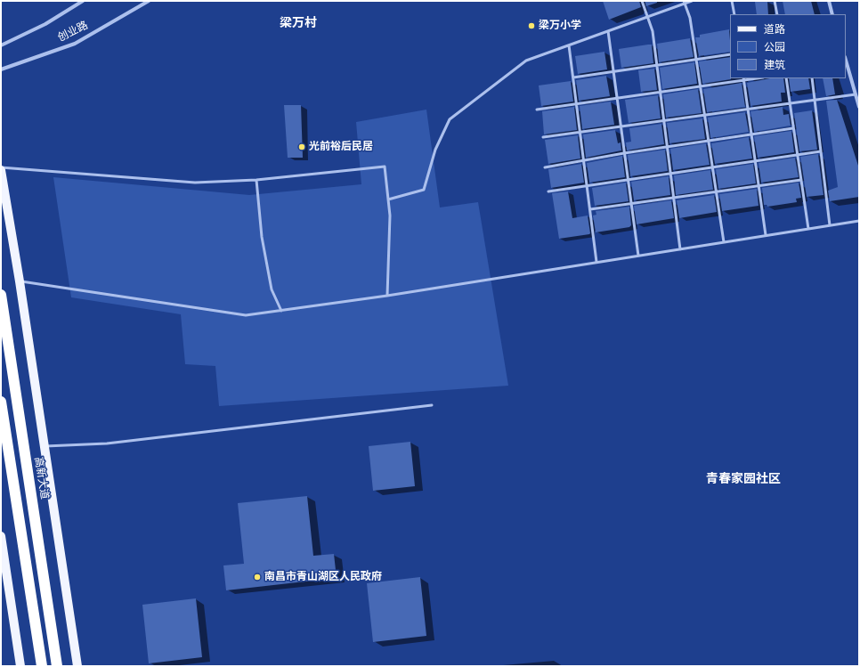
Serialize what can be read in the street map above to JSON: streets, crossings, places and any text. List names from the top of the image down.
{
  "streets": {
    "highway": ["高新大道"],
    "street": ["创业路"]
  },
  "districts": ["梁万村", "青春家园社区"],
  "places": ["梁万小学", "光前裕后民居", "南昌市青山湖区人民政府"],
  "legend": ["道路", "公园", "建筑"]
}
